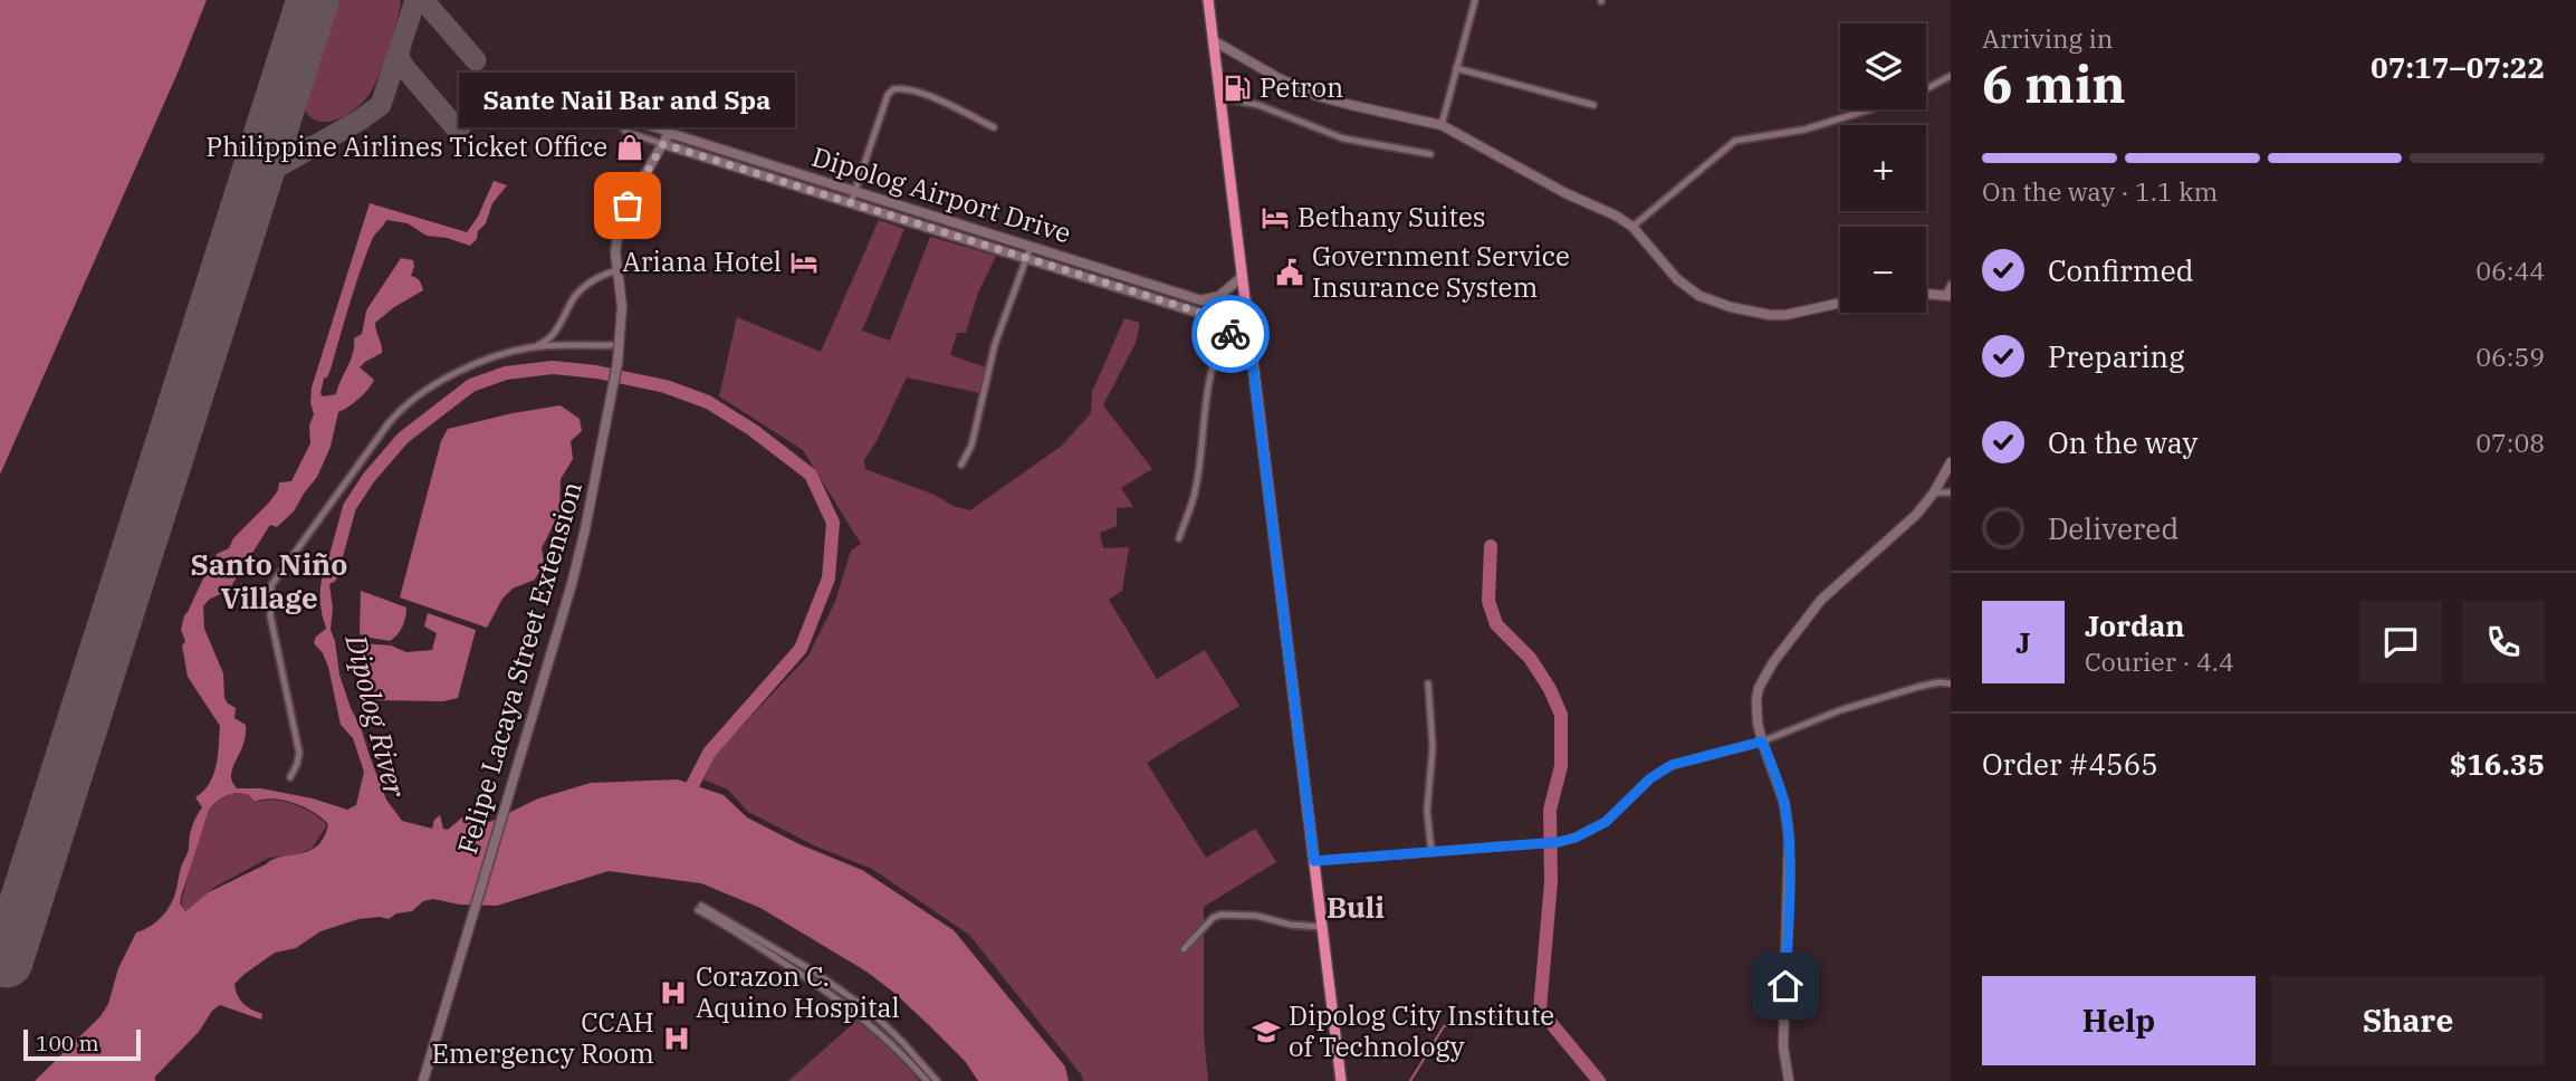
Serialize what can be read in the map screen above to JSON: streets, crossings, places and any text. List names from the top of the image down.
{
  "streets": {
    "main road": ["Dipolog Airport Drive", "Felipe Lacaya Street Extension"]
  },
  "crossings": [
    ["Dipolog Airport Drive", "Felipe Lacaya Street Extension"]
  ],
  "districts": ["Santo Niño Village", "Buli"],
  "water": ["Dipolog River"],
  "places": {
    "fuel station": ["Petron"],
    "shop": ["Philippine Airlines Ticket Office"],
    "other": ["Sante Nail Bar and Spa"],
    "hotel": ["Bethany Suites", "Ariana Hotel"],
    "public building": ["Government Service Insurance System"],
    "hospital": ["Corazon C. Aquino Hospital", "CCAH Emergency Room"],
    "school or university": ["Dipolog City Institute of Technology"]
  },
  "scale_bar": "100 m",
  "page": {
    "heading": ["6 min", "Arriving in", "07:17–07:22"],
    "panel": [
      "Jordan",
      "Courier · 4.4",
      "Order #4565",
      "$16.35"
    ],
    "map_buttons": ["+", "−"],
    "bubble": "Sante Nail Bar and Spa",
    "bar": "On the way · 1.1 km",
    "list": [
      ["Confirmed", "06:44"],
      ["Preparing", "06:59"],
      ["On the way", "07:08"],
      "Delivered"
    ],
    "round": "J",
    "buttons": ["Help", "Share"],
    "scale": "100 m"
  }
}
